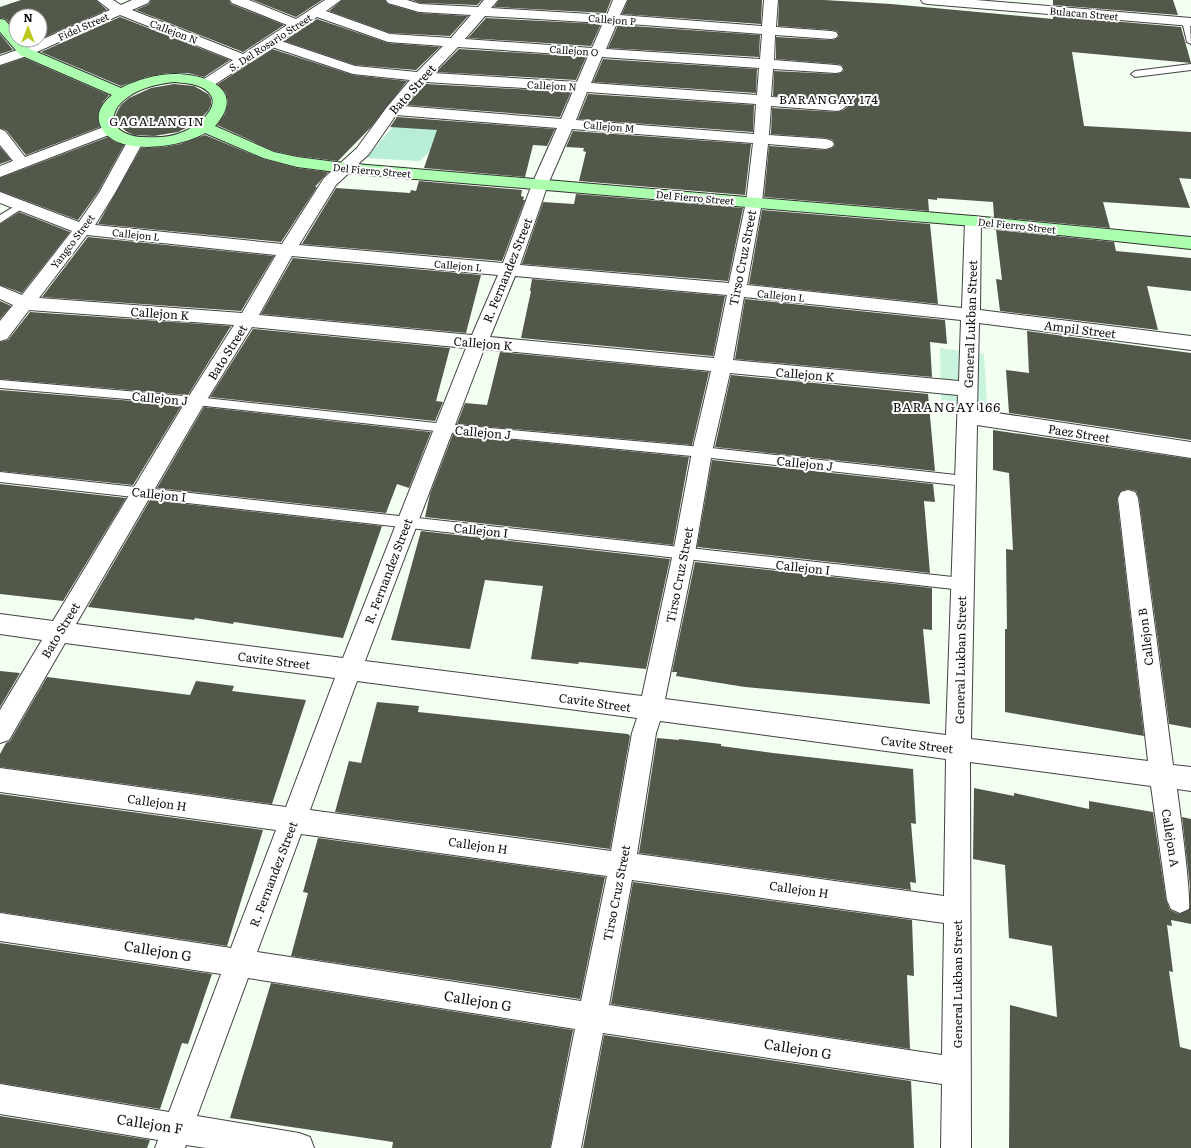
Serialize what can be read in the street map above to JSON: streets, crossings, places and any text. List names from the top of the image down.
{
  "streets": {
    "street": [
      "Bulacan Street",
      "Callejon P",
      "Fidel Street",
      "Callejon N",
      "S. Del Rosario Street",
      "Callejon O",
      "Bato Street",
      "Callejon M",
      "Del Fierro Street",
      "Callejon L",
      "Yangco Street",
      "Tirso Cruz Street",
      "R. Fernandez Street",
      "Callejon K",
      "General Lukban Street",
      "Ampil Street",
      "Paez Street",
      "Callejon B",
      "Cavite Street",
      "Callejon H",
      "Callejon A",
      "Callejon G",
      "Callejon F"
    ],
    "lane": ["Callejon J", "Callejon I"]
  },
  "crossings": [
    ["Callejon P", "Bato Street"],
    ["Callejon P", "Tirso Cruz Street"],
    ["Callejon P", "R. Fernandez Street"],
    ["Fidel Street", "Callejon N"],
    ["Callejon N", "S. Del Rosario Street"],
    ["Callejon N", "Bato Street"],
    ["Callejon N", "Tirso Cruz Street"],
    ["Callejon N", "R. Fernandez Street"],
    ["S. Del Rosario Street", "Callejon O"],
    ["Callejon O", "Bato Street"],
    ["Callejon O", "Tirso Cruz Street"],
    ["Callejon O", "R. Fernandez Street"],
    ["Bato Street", "Callejon M"],
    ["Bato Street", "Del Fierro Street"],
    ["Bato Street", "Callejon L"],
    ["Bato Street", "Callejon K"],
    ["Bato Street", "Callejon J"],
    ["Bato Street", "Callejon I"],
    ["Bato Street", "Cavite Street"],
    ["Callejon M", "Tirso Cruz Street"],
    ["Callejon M", "R. Fernandez Street"],
    ["Del Fierro Street", "Tirso Cruz Street"],
    ["Del Fierro Street", "R. Fernandez Street"],
    ["Del Fierro Street", "General Lukban Street"],
    ["Callejon L", "Yangco Street"],
    ["Callejon L", "Tirso Cruz Street"],
    ["Callejon L", "R. Fernandez Street"],
    ["Callejon L", "General Lukban Street"],
    ["Callejon L", "Ampil Street"],
    ["Yangco Street", "Callejon K"],
    ["Tirso Cruz Street", "Callejon K"],
    ["Tirso Cruz Street", "Callejon J"],
    ["Tirso Cruz Street", "Callejon I"],
    ["Tirso Cruz Street", "Cavite Street"],
    ["Tirso Cruz Street", "Callejon H"],
    ["Tirso Cruz Street", "Callejon G"],
    ["R. Fernandez Street", "Callejon K"],
    ["R. Fernandez Street", "Callejon J"],
    ["R. Fernandez Street", "Callejon I"],
    ["R. Fernandez Street", "Cavite Street"],
    ["R. Fernandez Street", "Callejon H"],
    ["R. Fernandez Street", "Callejon G"],
    ["R. Fernandez Street", "Callejon F"],
    ["Callejon K", "General Lukban Street"],
    ["General Lukban Street", "Ampil Street"],
    ["General Lukban Street", "Callejon J"],
    ["General Lukban Street", "Paez Street"],
    ["General Lukban Street", "Callejon I"],
    ["General Lukban Street", "Cavite Street"],
    ["General Lukban Street", "Callejon H"],
    ["General Lukban Street", "Callejon G"],
    ["Callejon B", "Cavite Street"],
    ["Callejon B", "Callejon A"],
    ["Cavite Street", "Callejon A"]
  ],
  "districts": ["BARANGAY 174", "GAGALANGIN", "BARANGAY 166"],
  "north": "top"
}
